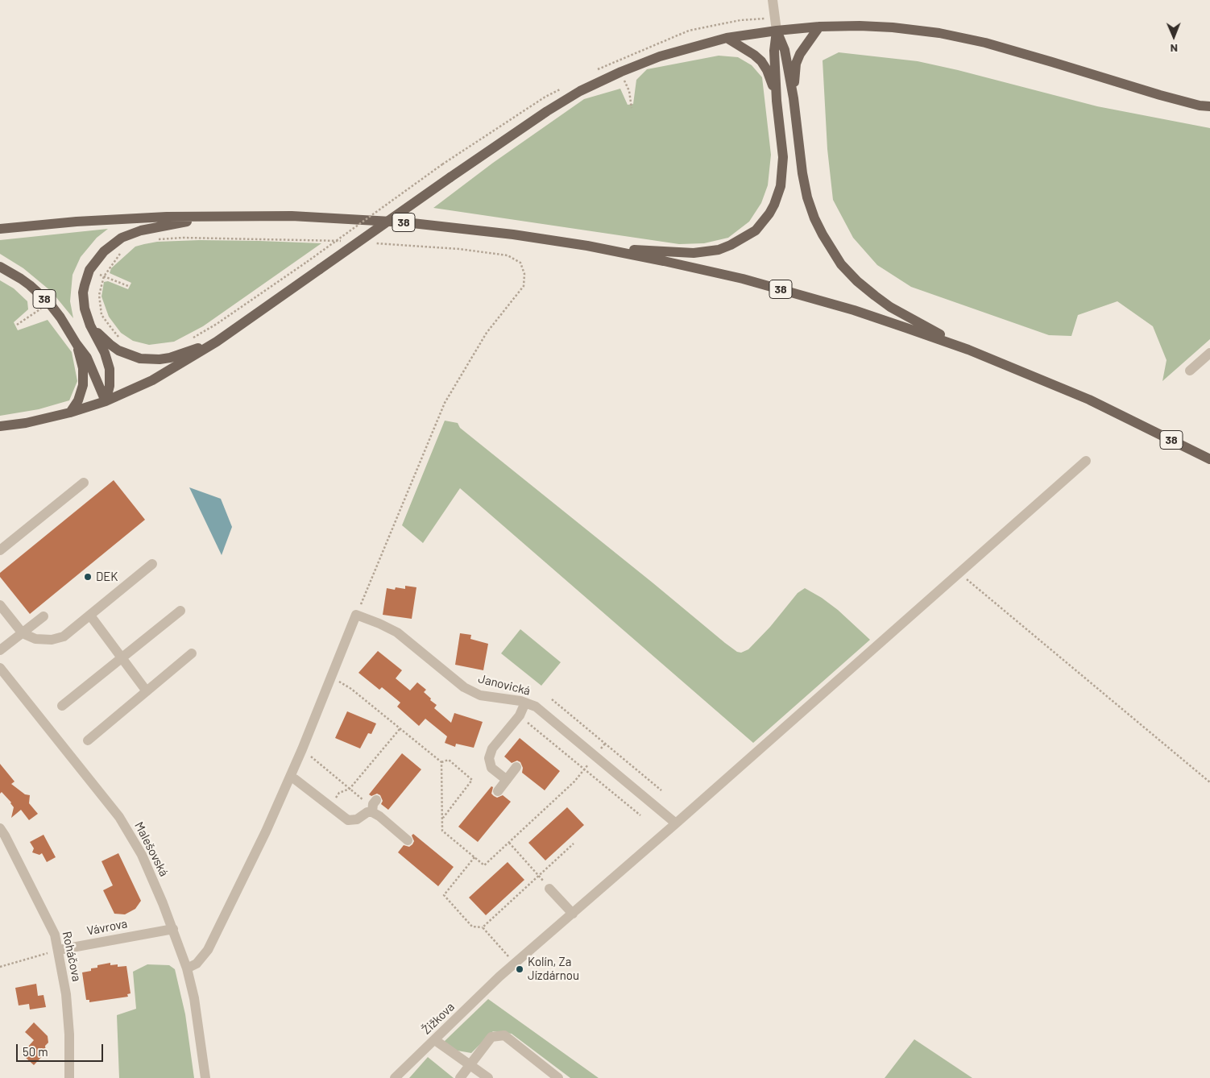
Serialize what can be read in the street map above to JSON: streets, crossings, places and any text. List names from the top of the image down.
{
  "streets": {
    "main road": ["38"],
    "street": [
      "Janovická",
      "Malešovská",
      "Vávrova",
      "Roháčova",
      "Žižkova"
    ]
  },
  "crossings": [
    ["Janovická", "Žižkova"],
    ["Malešovská", "Vávrova"],
    ["Vávrova", "Roháčova"]
  ],
  "places": ["DEK", "Kolín, Za Jízdárnou"],
  "scale_bar": "50 m",
  "north": "bottom"
}
